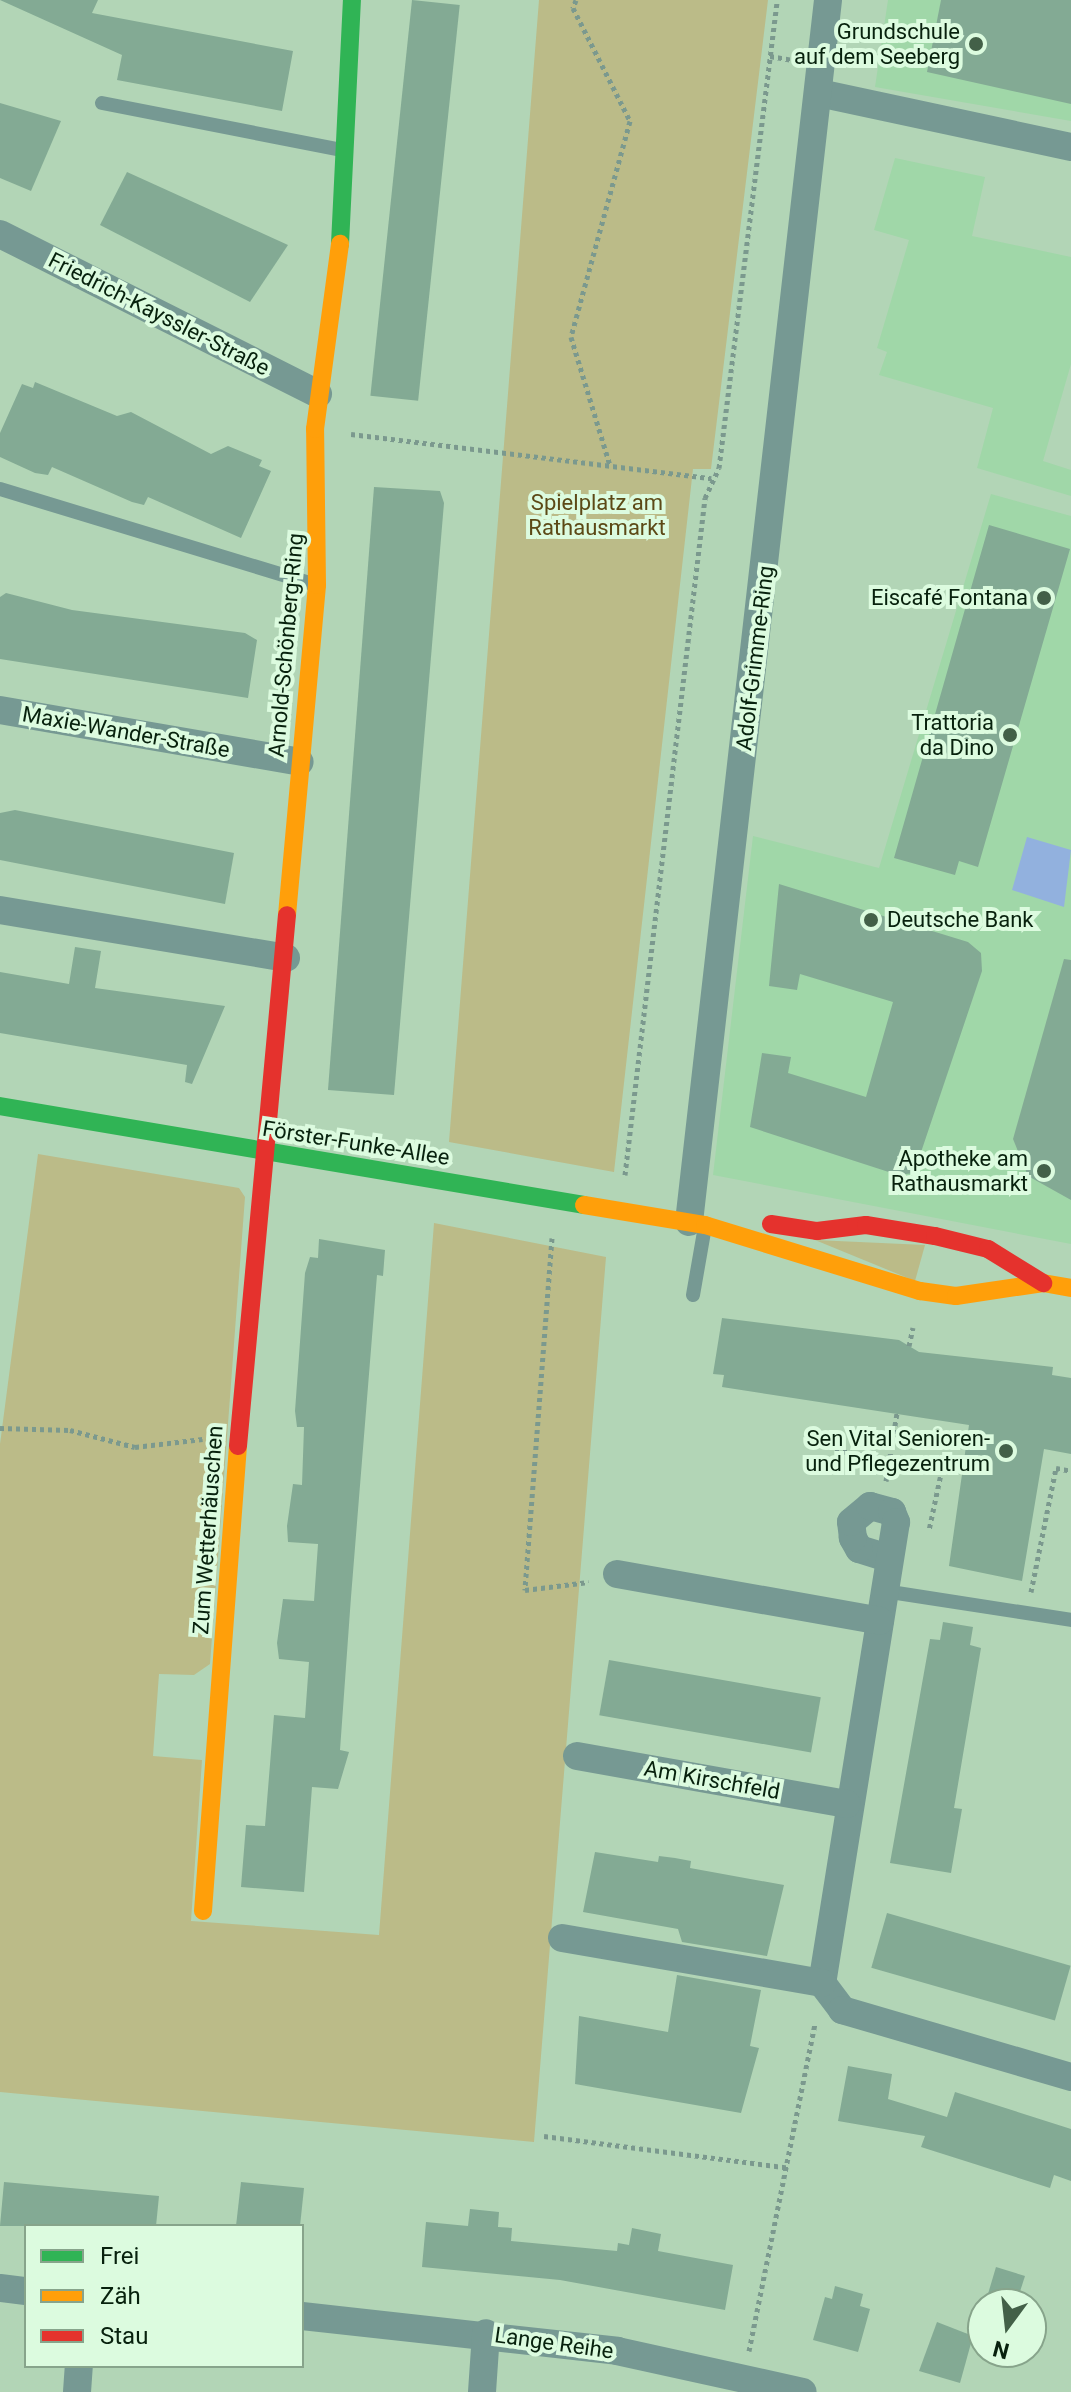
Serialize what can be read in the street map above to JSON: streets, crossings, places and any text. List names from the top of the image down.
{
  "streets": {
    "street": [
      "Friedrich-Kayssler-Straße",
      "Arnold-Schönberg-Ring",
      "Adolf-Grimme-Ring",
      "Maxie-Wander-Straße",
      "Förster-Funke-Allee",
      "Zum Wetterhäuschen",
      "Am Kirschfeld",
      "Lange Reihe"
    ]
  },
  "crossings": [
    ["Friedrich-Kayssler-Straße", "Arnold-Schönberg-Ring"],
    ["Arnold-Schönberg-Ring", "Maxie-Wander-Straße"],
    ["Arnold-Schönberg-Ring", "Förster-Funke-Allee"],
    ["Arnold-Schönberg-Ring", "Zum Wetterhäuschen"],
    ["Adolf-Grimme-Ring", "Förster-Funke-Allee"],
    ["Förster-Funke-Allee", "Zum Wetterhäuschen"]
  ],
  "parks": ["Spielplatz am Rathausmarkt"],
  "places": [
    "Grundschule auf dem Seeberg",
    "Eiscafé Fontana",
    "Trattoria da Dino",
    "Deutsche Bank",
    "Apotheke am Rathausmarkt",
    "Sen Vital Senioren- und Pflegezentrum"
  ],
  "legend": ["Frei", "Zäh", "Stau"],
  "north": "bottom"
}
